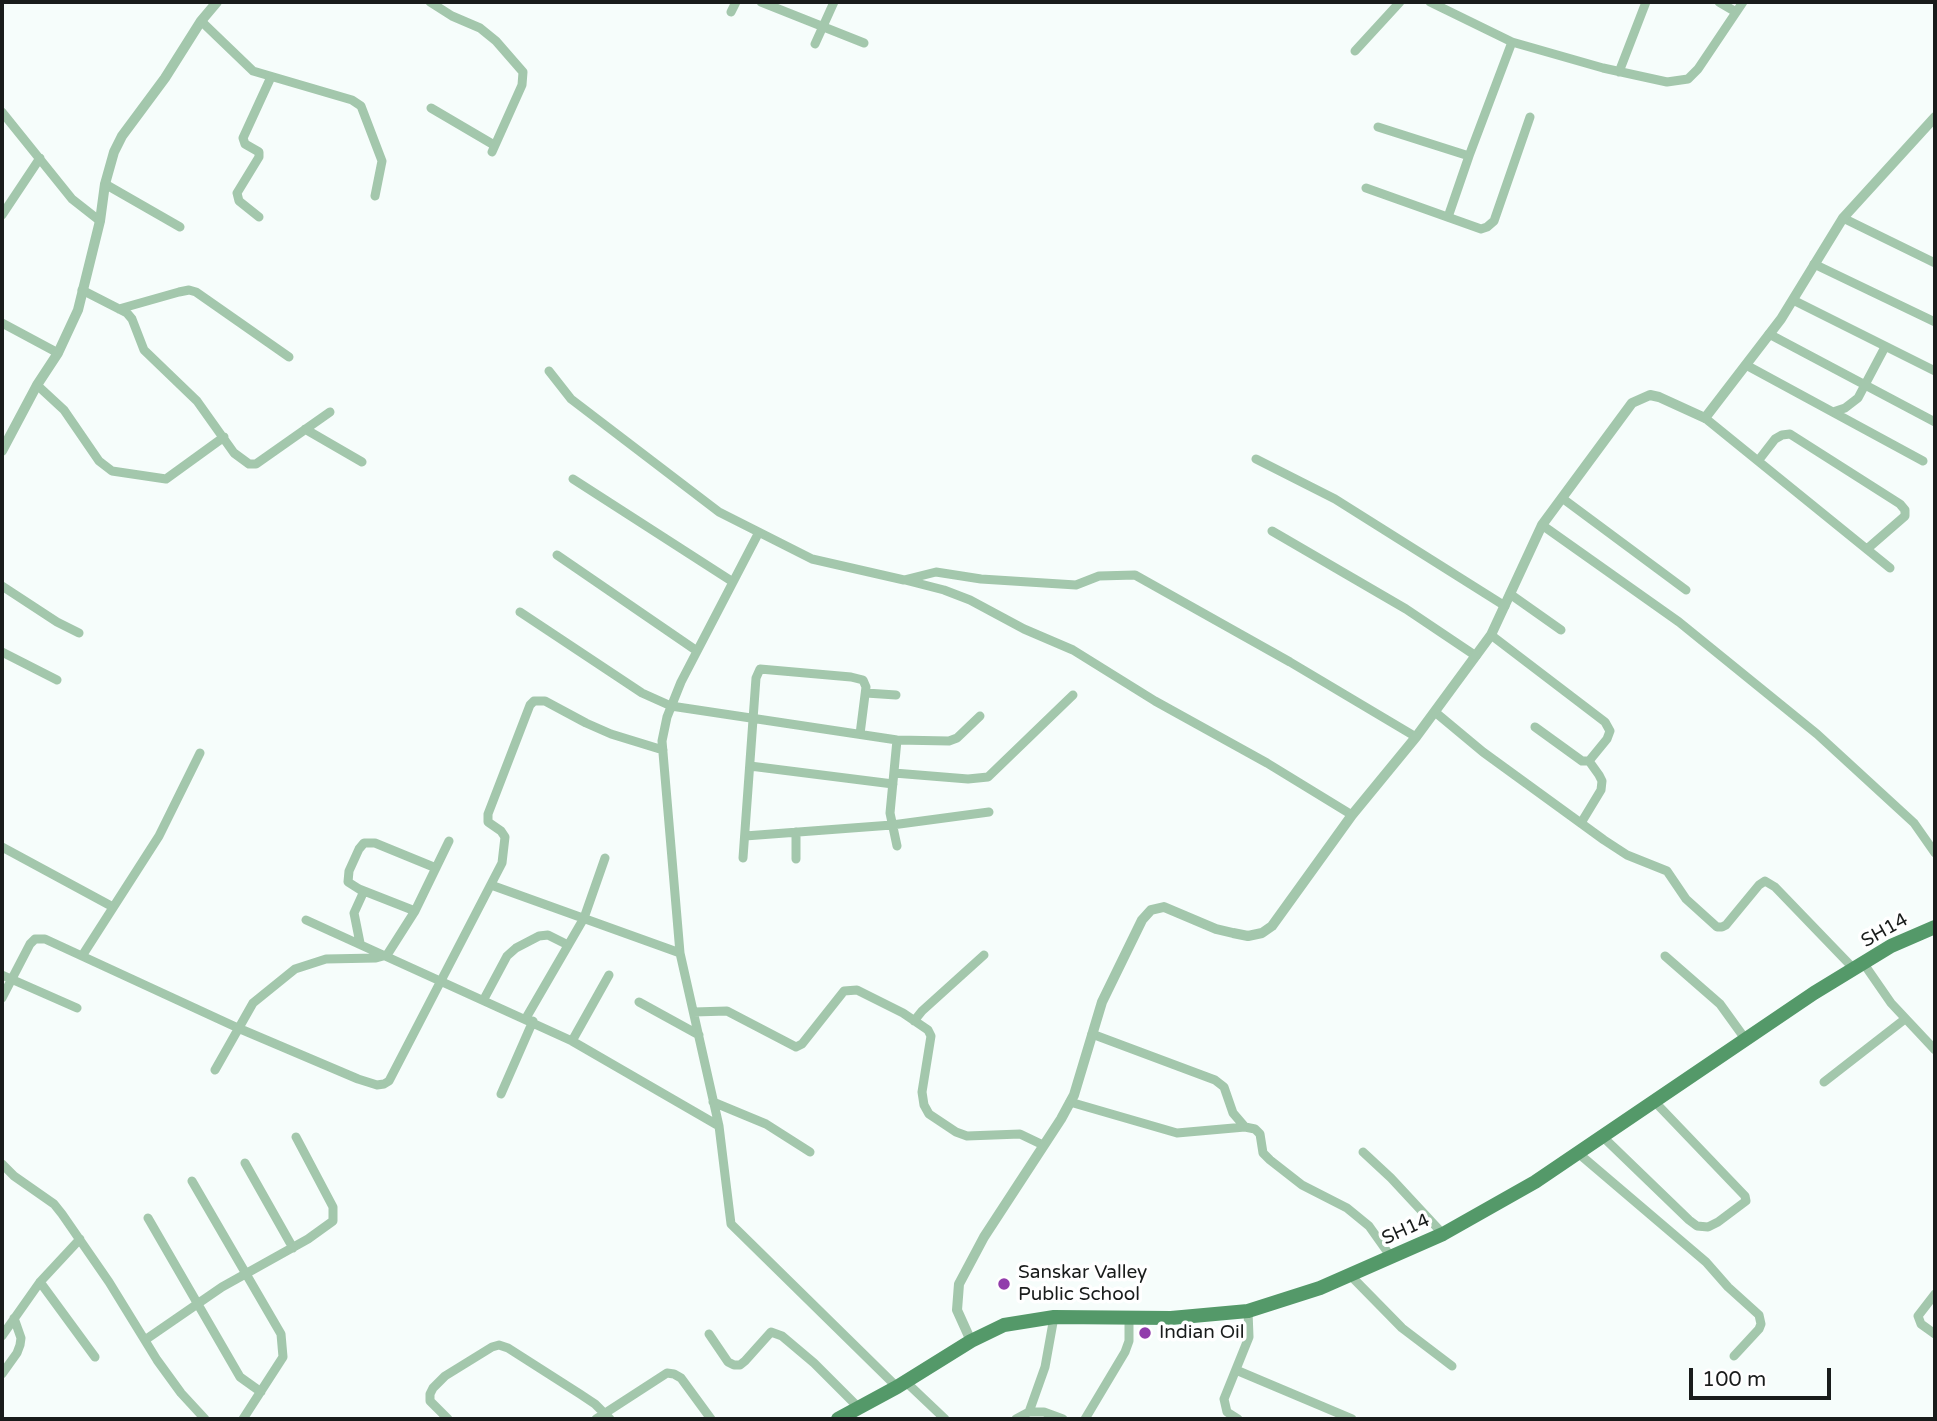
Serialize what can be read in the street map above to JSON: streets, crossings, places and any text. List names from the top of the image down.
{
  "streets": {
    "main road": ["SH14"]
  },
  "places": ["Sanskar Valley Public School", "Indian Oil"],
  "scale_bar": "100 m"
}
